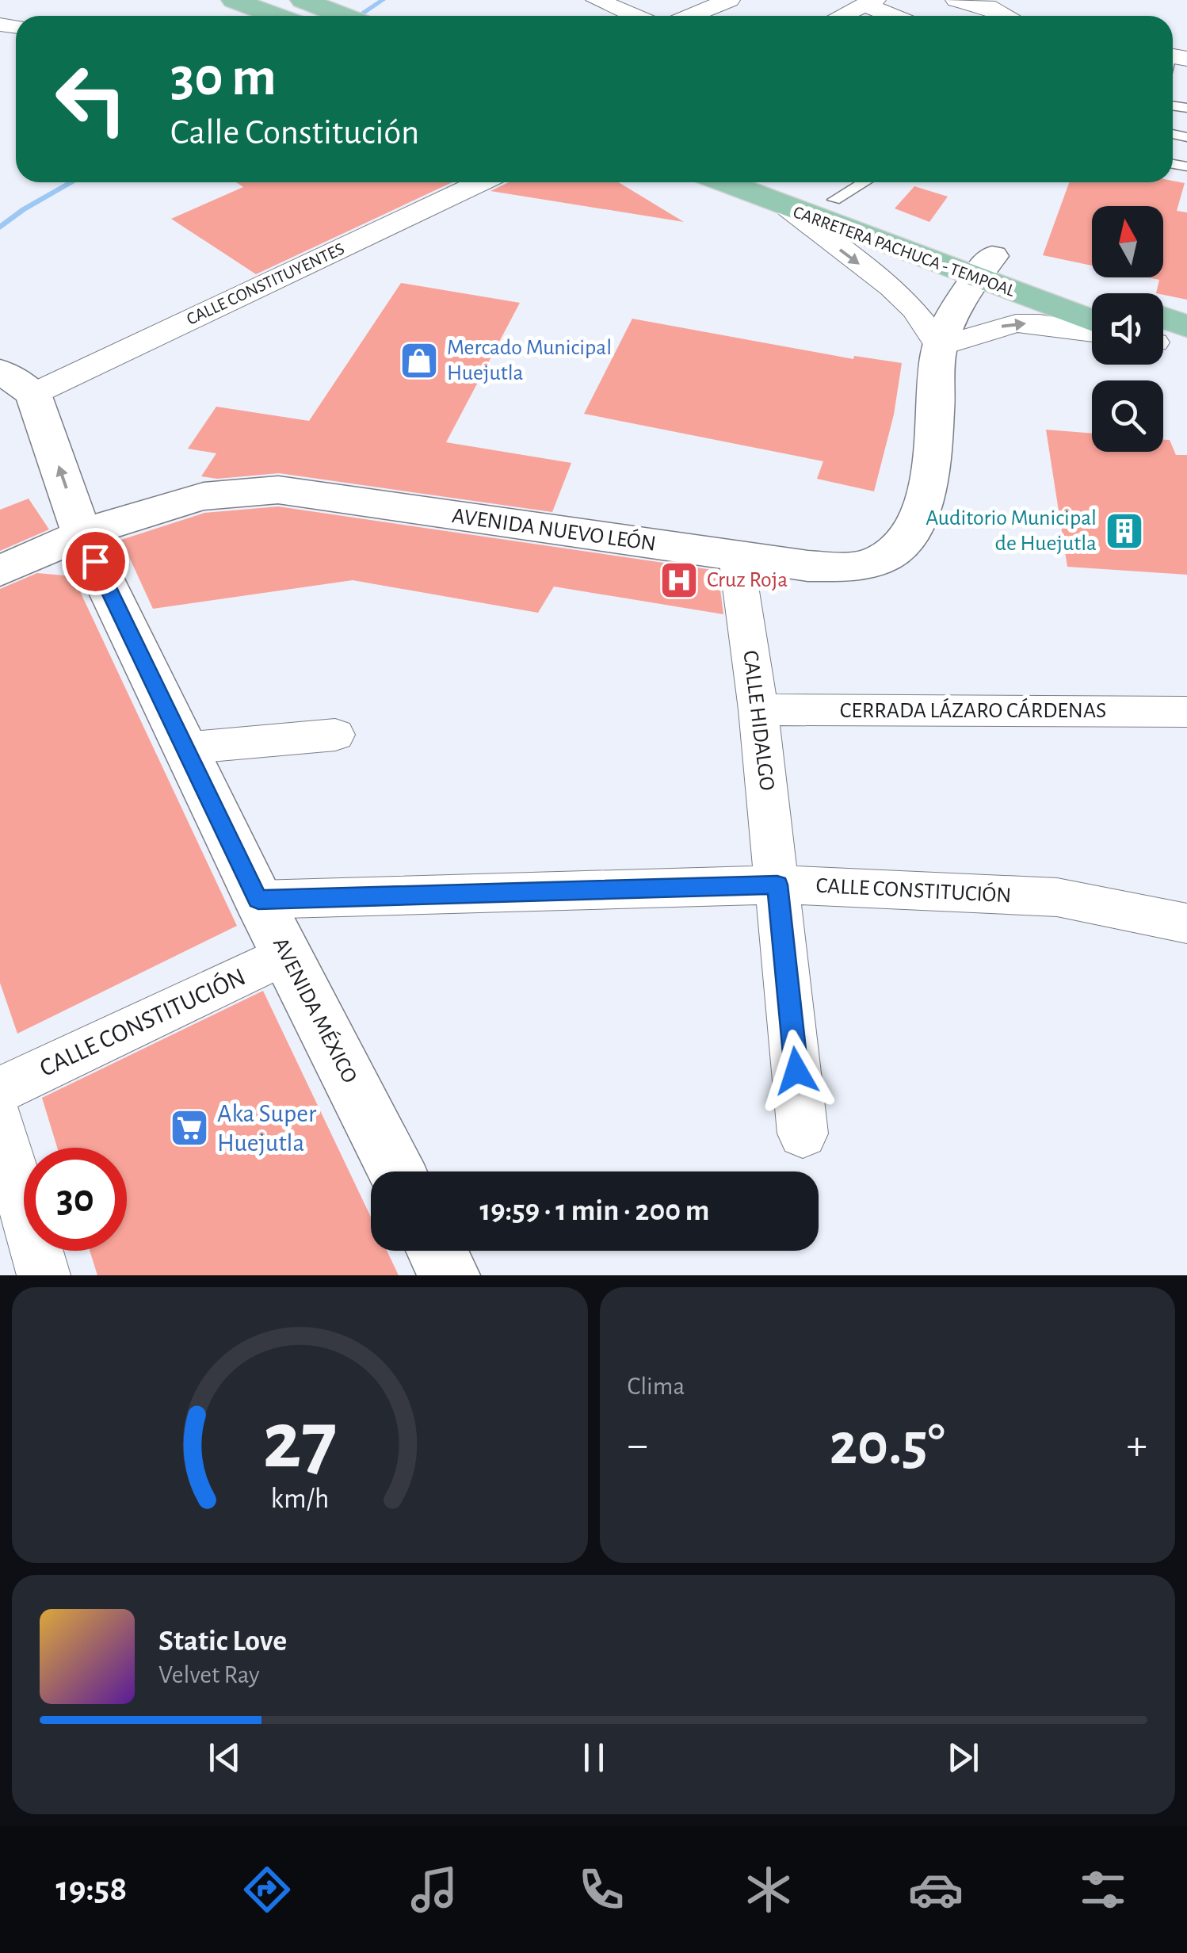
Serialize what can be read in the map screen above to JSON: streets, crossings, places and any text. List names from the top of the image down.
{
  "streets": {
    "main road": ["CARRETERA PACHUCA - TEMPOAL"],
    "street": [
      "CALLE CONSTITUYENTES",
      "AVENIDA NUEVO LEÓN",
      "CERRADA LÁZARO CÁRDENAS",
      "CALLE HIDALGO",
      "CALLE CONSTITUCIÓN",
      "AVENIDA MÉXICO"
    ]
  },
  "crossings": [
    ["CARRETERA PACHUCA - TEMPOAL", "AVENIDA NUEVO LEÓN"],
    ["CALLE CONSTITUYENTES", "AVENIDA MÉXICO"],
    ["AVENIDA NUEVO LEÓN", "CALLE HIDALGO"],
    ["AVENIDA NUEVO LEÓN", "AVENIDA MÉXICO"],
    ["CERRADA LÁZARO CÁRDENAS", "CALLE HIDALGO"],
    ["CALLE HIDALGO", "CALLE CONSTITUCIÓN"],
    ["CALLE CONSTITUCIÓN", "AVENIDA MÉXICO"]
  ],
  "places": {
    "shop": ["Mercado Municipal Huejutla"],
    "building": ["Auditorio Municipal de Huejutla"],
    "hospital": ["Cruz Roja"],
    "supermarket": ["Aka Super Huejutla"]
  },
  "north": "top",
  "page": {
    "turn": ["30 m", "Calle Constitución"],
    "limit": "30",
    "trip": "19:59 · 1 min · 200 m",
    "tile": "Clima",
    "heat": ["−", "20.5°", "+"],
    "song": ["Static Love", "Velvet Ray"],
    "tabs": "19:58",
    "gauge": ["27", "km/h"]
  }
}
